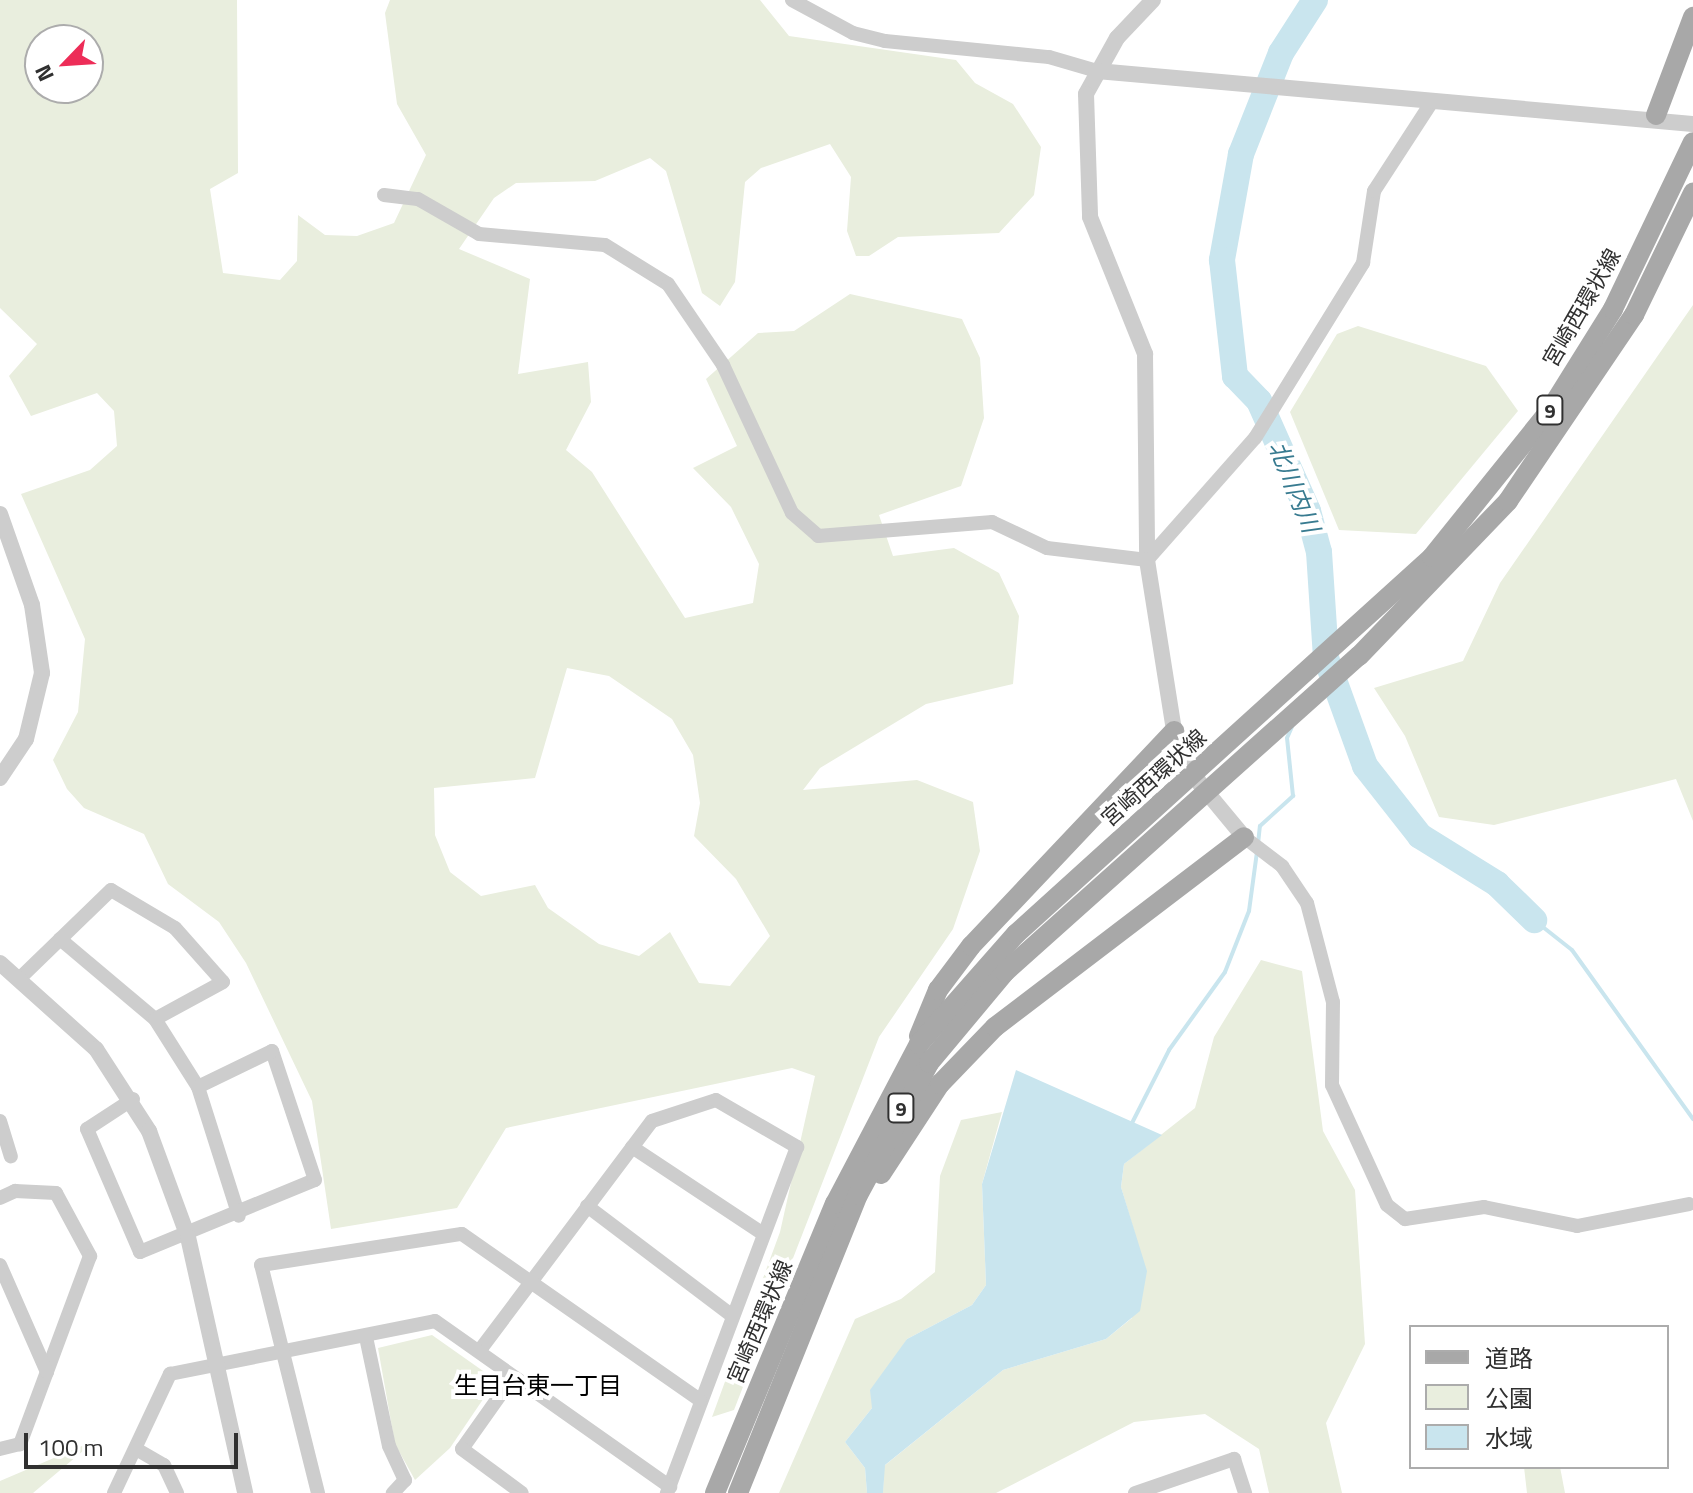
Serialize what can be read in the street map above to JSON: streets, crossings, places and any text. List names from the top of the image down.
{
  "streets": {
    "main road": ["宮崎西環状線", "9"]
  },
  "districts": ["生目台東一丁目"],
  "water": ["北川内川"],
  "legend": ["道路", "公園", "水域"],
  "scale_bar": "100 m",
  "north": "bottom left"
}
